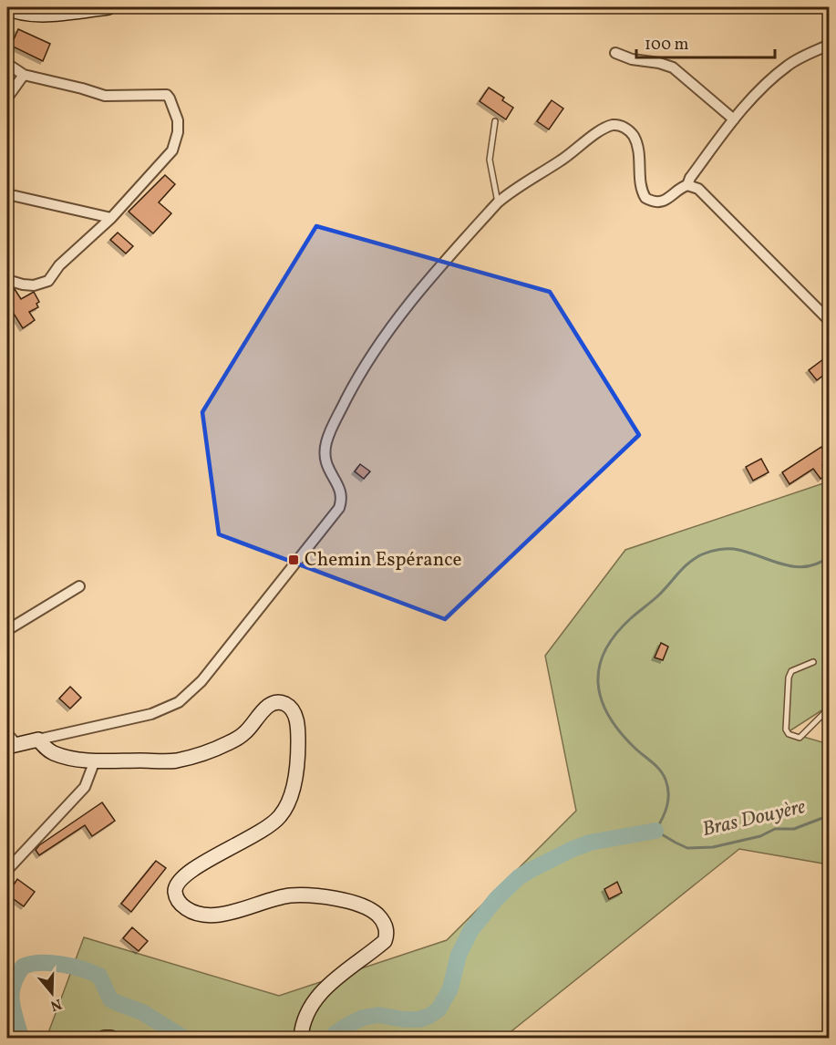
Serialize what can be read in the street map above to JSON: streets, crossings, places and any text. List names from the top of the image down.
{
  "water": ["Bras Douyère"],
  "places": {
    "transit": ["Chemin Espérance"]
  },
  "scale_bar": "100 m",
  "north": "bottom"
}
